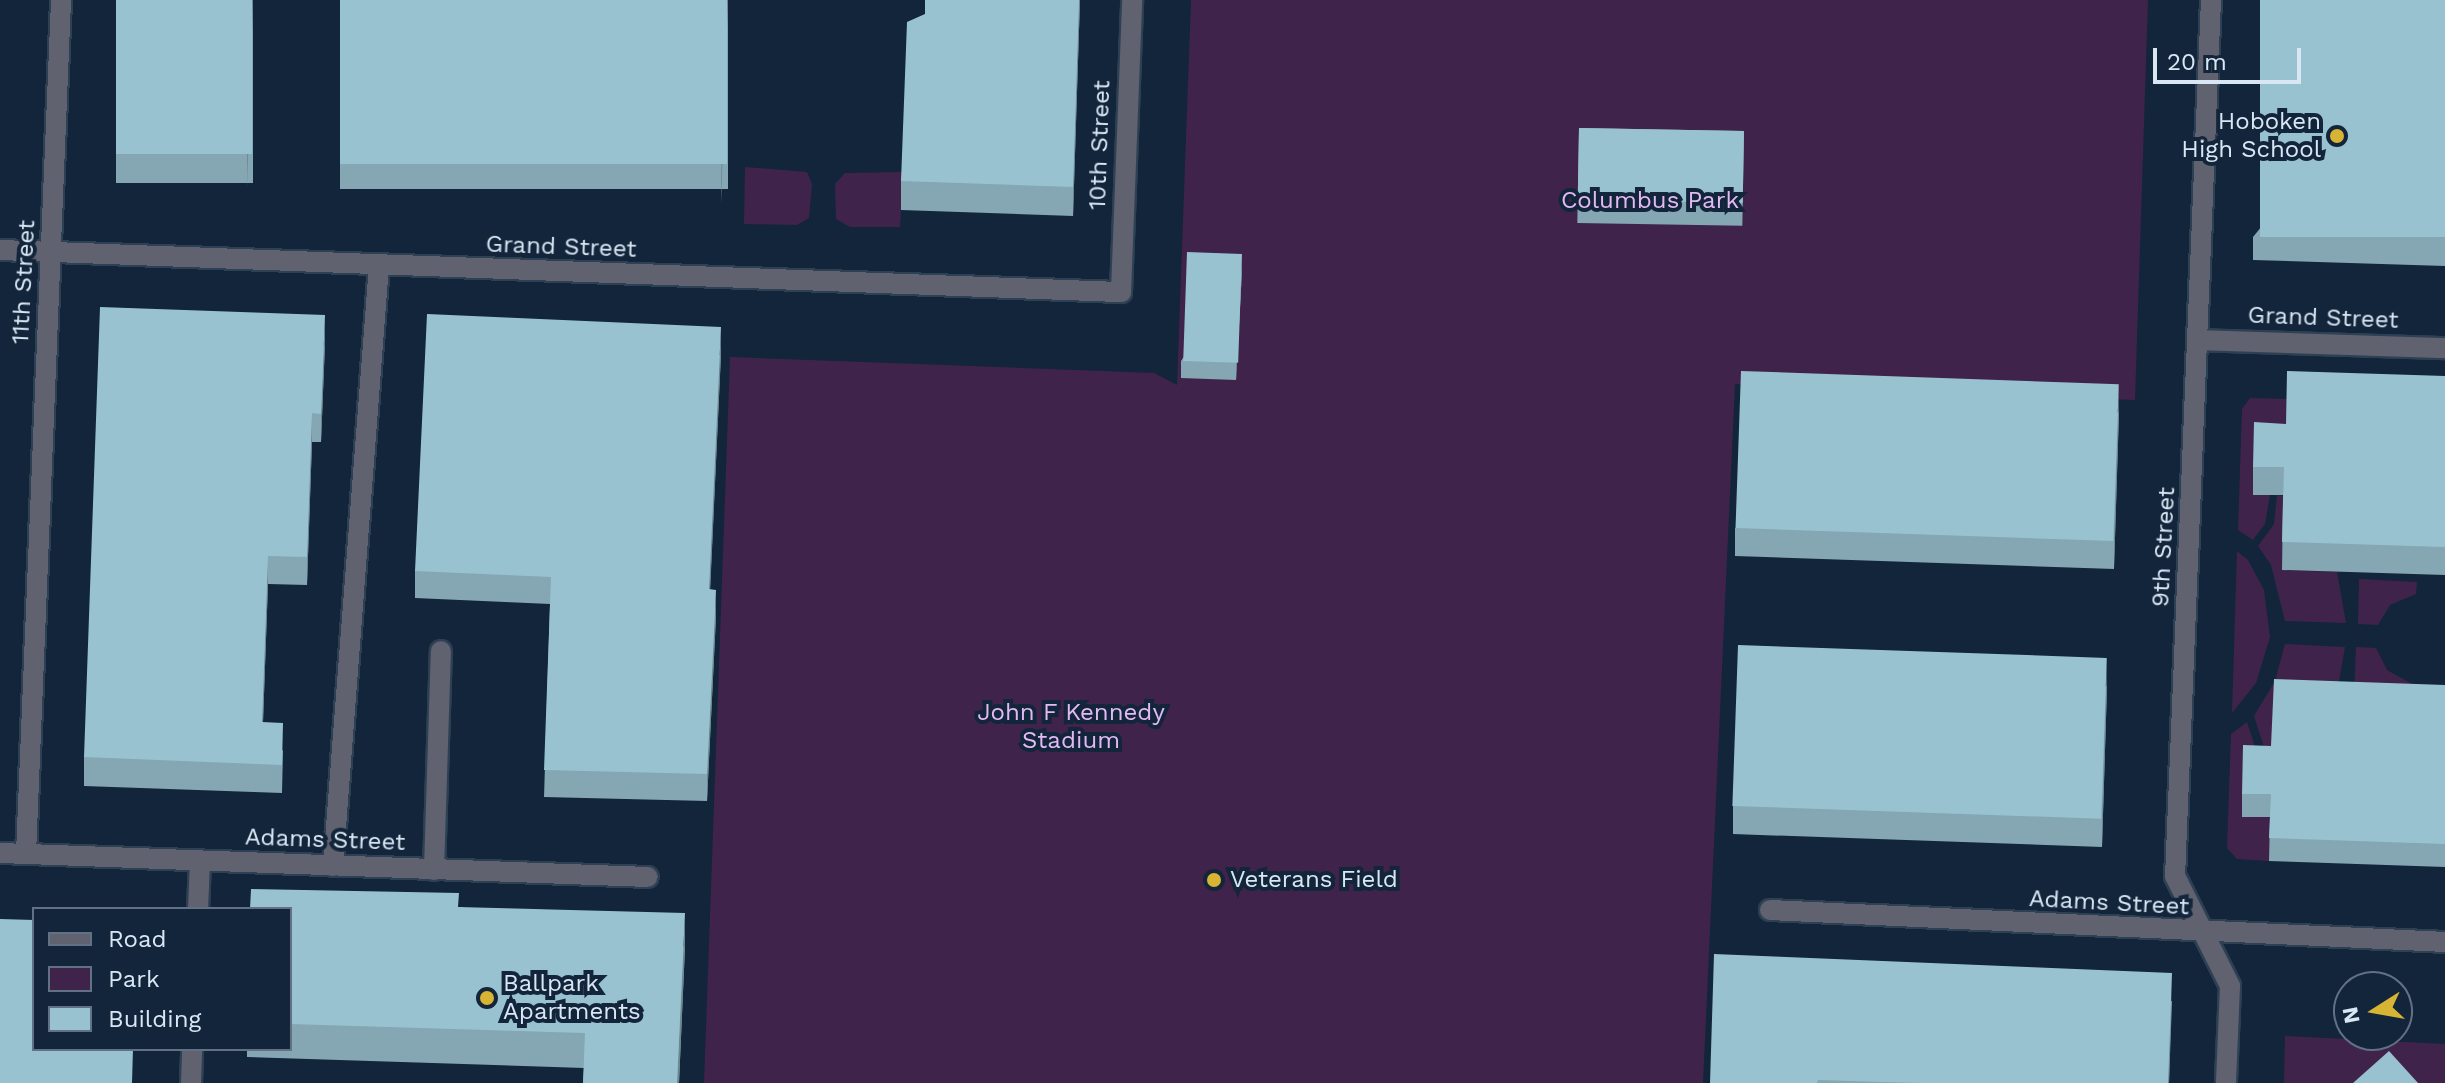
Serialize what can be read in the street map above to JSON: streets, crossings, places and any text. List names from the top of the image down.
{
  "streets": {
    "street": [
      "10th Street",
      "Grand Street",
      "11th Street",
      "9th Street",
      "Adams Street"
    ]
  },
  "crossings": [
    ["10th Street", "Grand Street"],
    ["Grand Street", "11th Street"],
    ["Grand Street", "9th Street"],
    ["11th Street", "Adams Street"],
    ["9th Street", "Adams Street"]
  ],
  "parks": ["Columbus Park", "John F Kennedy Stadium"],
  "places": ["Hoboken High School", "Veterans Field", "Ballpark Apartments"],
  "legend": ["Road", "Park", "Building"],
  "scale_bar": "20 m",
  "north": "left"
}
